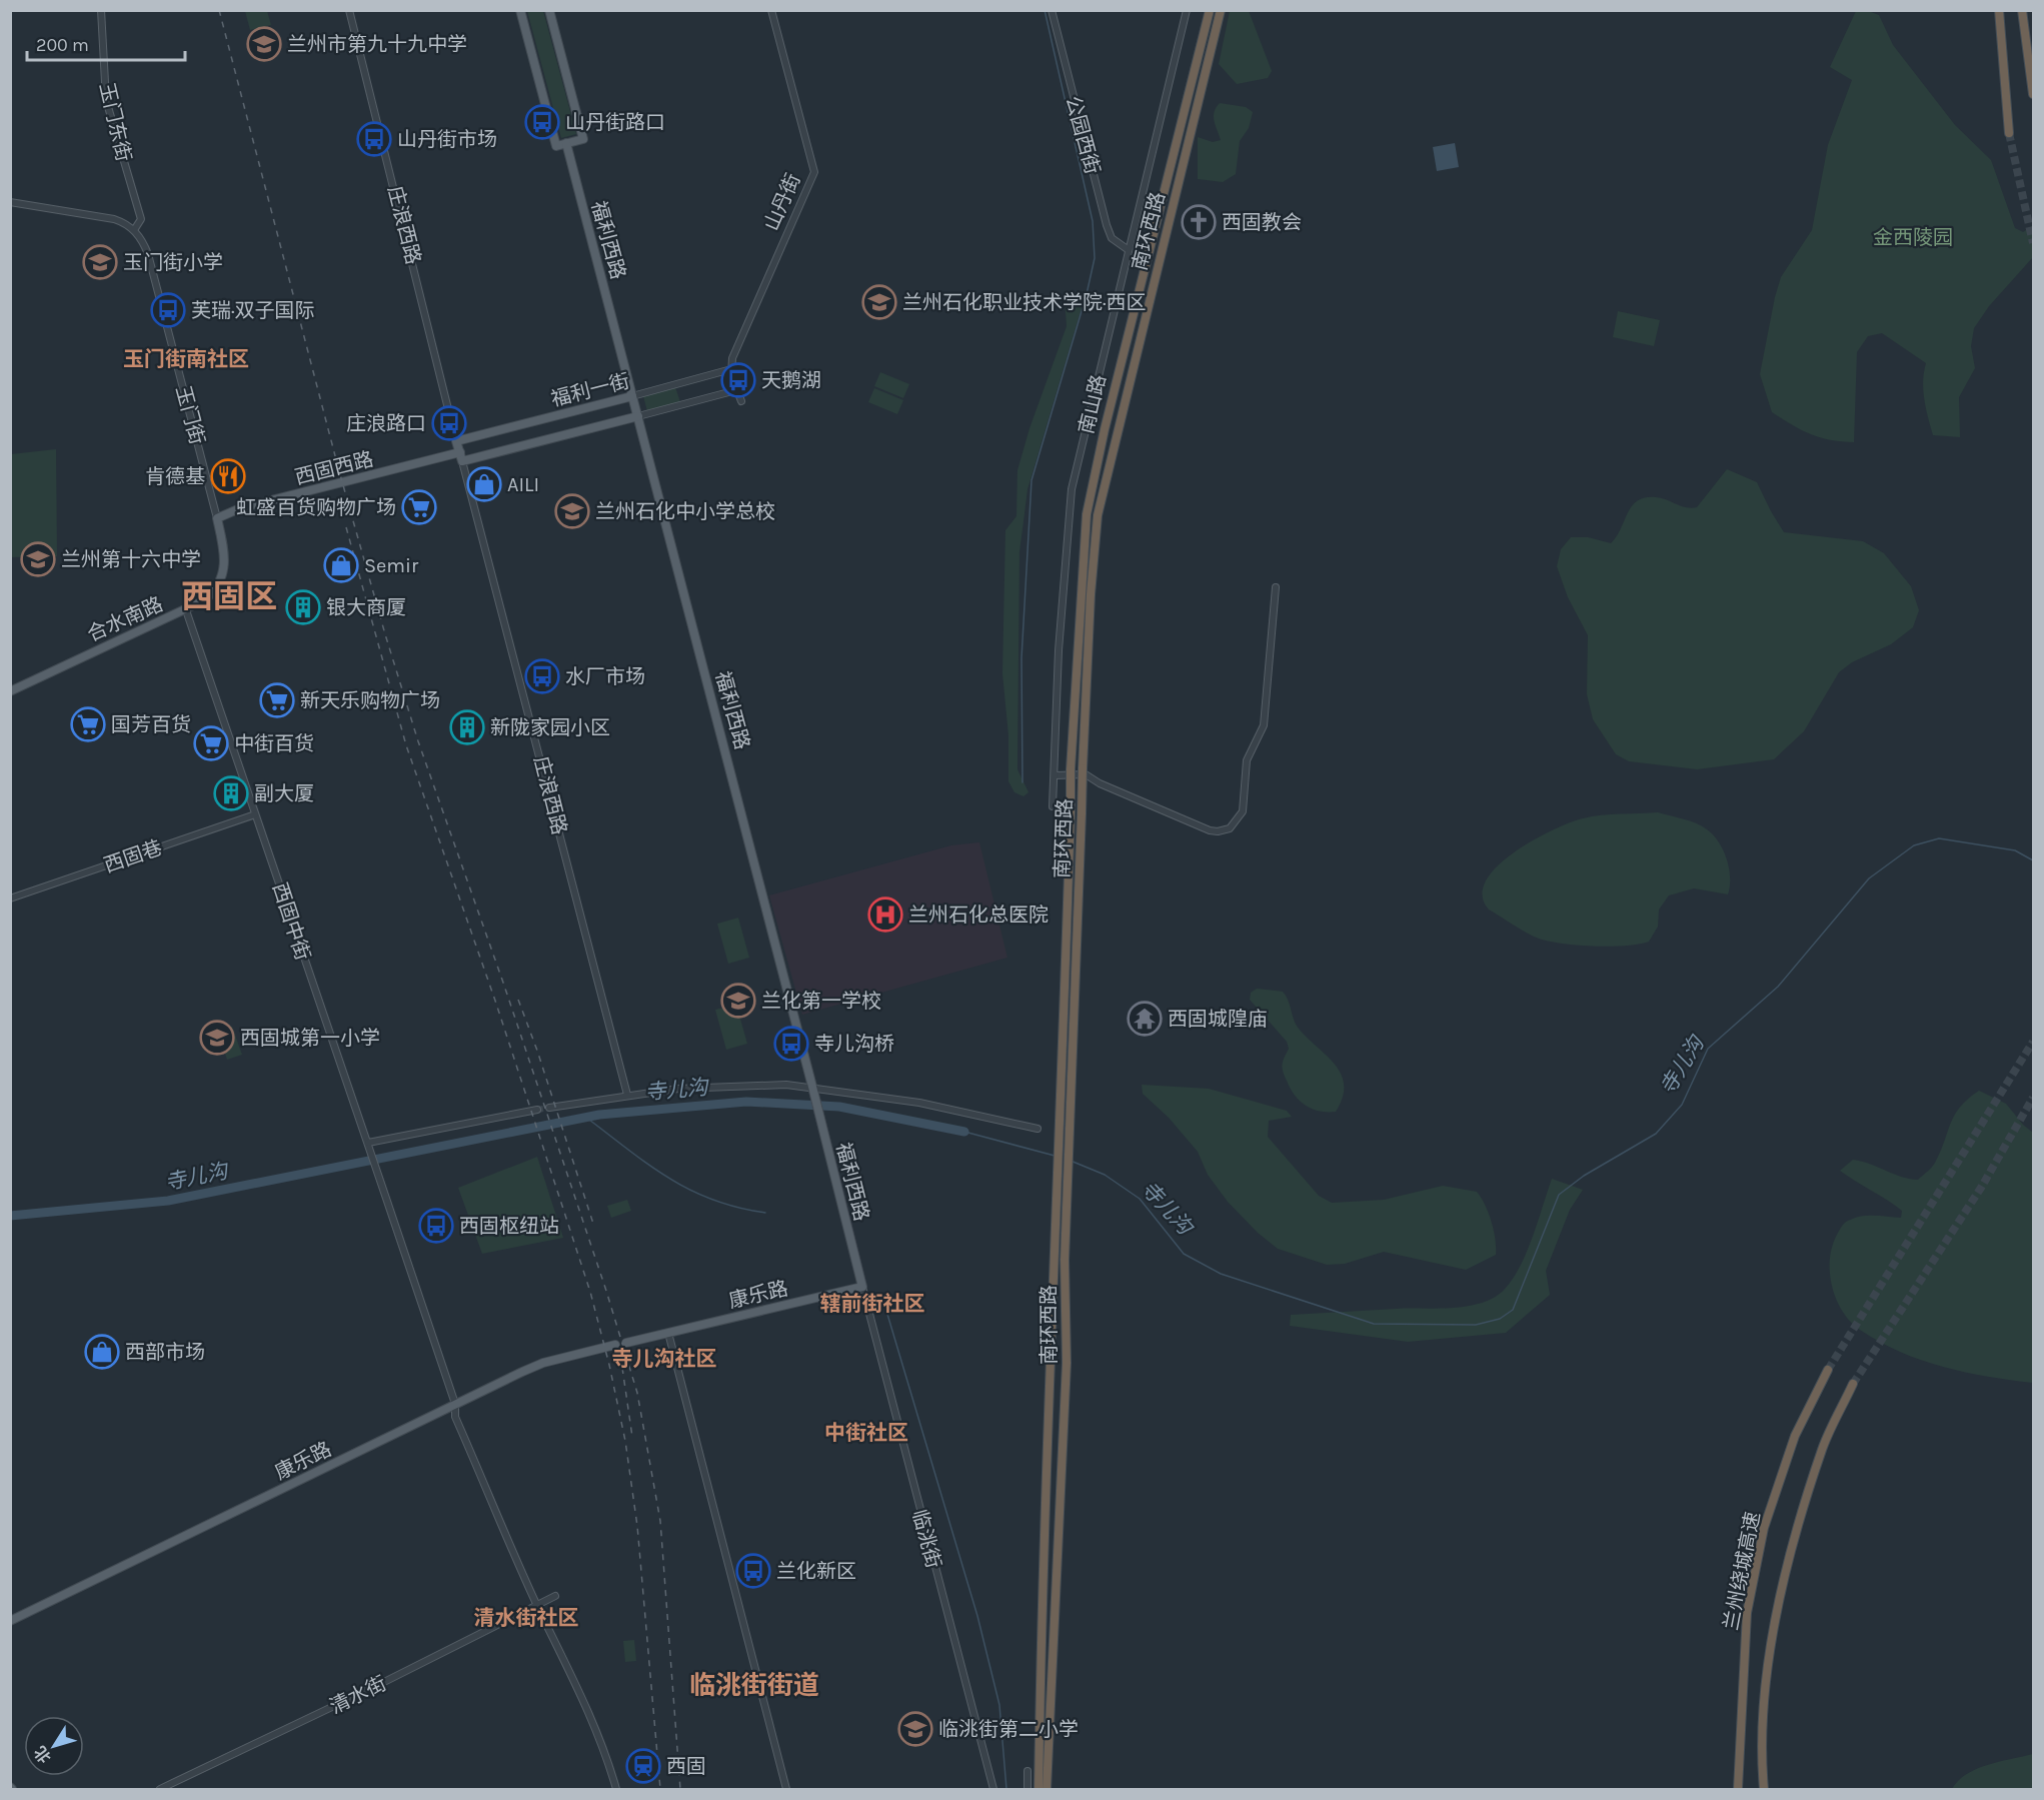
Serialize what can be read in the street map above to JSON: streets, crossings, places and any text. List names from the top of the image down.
{
  "streets": {
    "highway": ["南环西路", "兰州绕城高速"],
    "main road": [
      "福利西路",
      "福利一街",
      "西固西路",
      "合水南路",
      "康乐路"
    ],
    "street": [
      "玉门东街",
      "公园西街",
      "山丹街",
      "庄浪西路",
      "南山路",
      "玉门街",
      "西固巷",
      "西固中街",
      "临洮街",
      "清水街"
    ]
  },
  "crossings": [
    ["玉门东街", "玉门街"],
    ["公园西街", "南山路"],
    ["山丹街", "福利一街"],
    ["庄浪西路", "福利一街"],
    ["福利西路", "福利一街"],
    ["福利西路", "康乐路"],
    ["福利西路", "临洮街"],
    ["玉门街", "西固西路"],
    ["玉门街", "合水南路"],
    ["西固西路", "合水南路"],
    ["合水南路", "西固中街"],
    ["西固巷", "西固中街"],
    ["西固中街", "康乐路"],
    ["西固中街", "清水街"],
    ["康乐路", "临洮街"]
  ],
  "districts": [
    "玉门街南社区",
    "西固区",
    "辖前街社区",
    "寺儿沟社区",
    "中街社区",
    "清水街社区",
    "临洮街街道"
  ],
  "water": ["寺儿沟"],
  "parks": ["金西陵园"],
  "places": {
    "school or university": [
      "兰州市第九十九中学",
      "玉门街小学",
      "兰州石化职业技术学院·西区",
      "兰州石化中小学总校",
      "兰州第十六中学",
      "兰化第一学校",
      "西固城第一小学",
      "临洮街第二小学"
    ],
    "bus stop": [
      "山丹街路口",
      "山丹街市场",
      "芙瑞·双子国际",
      "天鹅湖",
      "庄浪路口",
      "水厂市场",
      "寺儿沟桥",
      "西固枢纽站",
      "兰化新区"
    ],
    "church": ["西固教会"],
    "restaurant": ["肯德基"],
    "shop": ["AILI", "Semir", "西部市场"],
    "supermarket": [
      "虹盛百货购物广场",
      "新天乐购物广场",
      "国芳百货",
      "中街百货"
    ],
    "building": ["银大商厦", "新陇家园小区", "副大厦"],
    "hospital": ["兰州石化总医院"],
    "temple": ["西固城隍庙"],
    "station": ["西固"]
  },
  "scale_bar": "200 m",
  "north": "bottom left"
}
